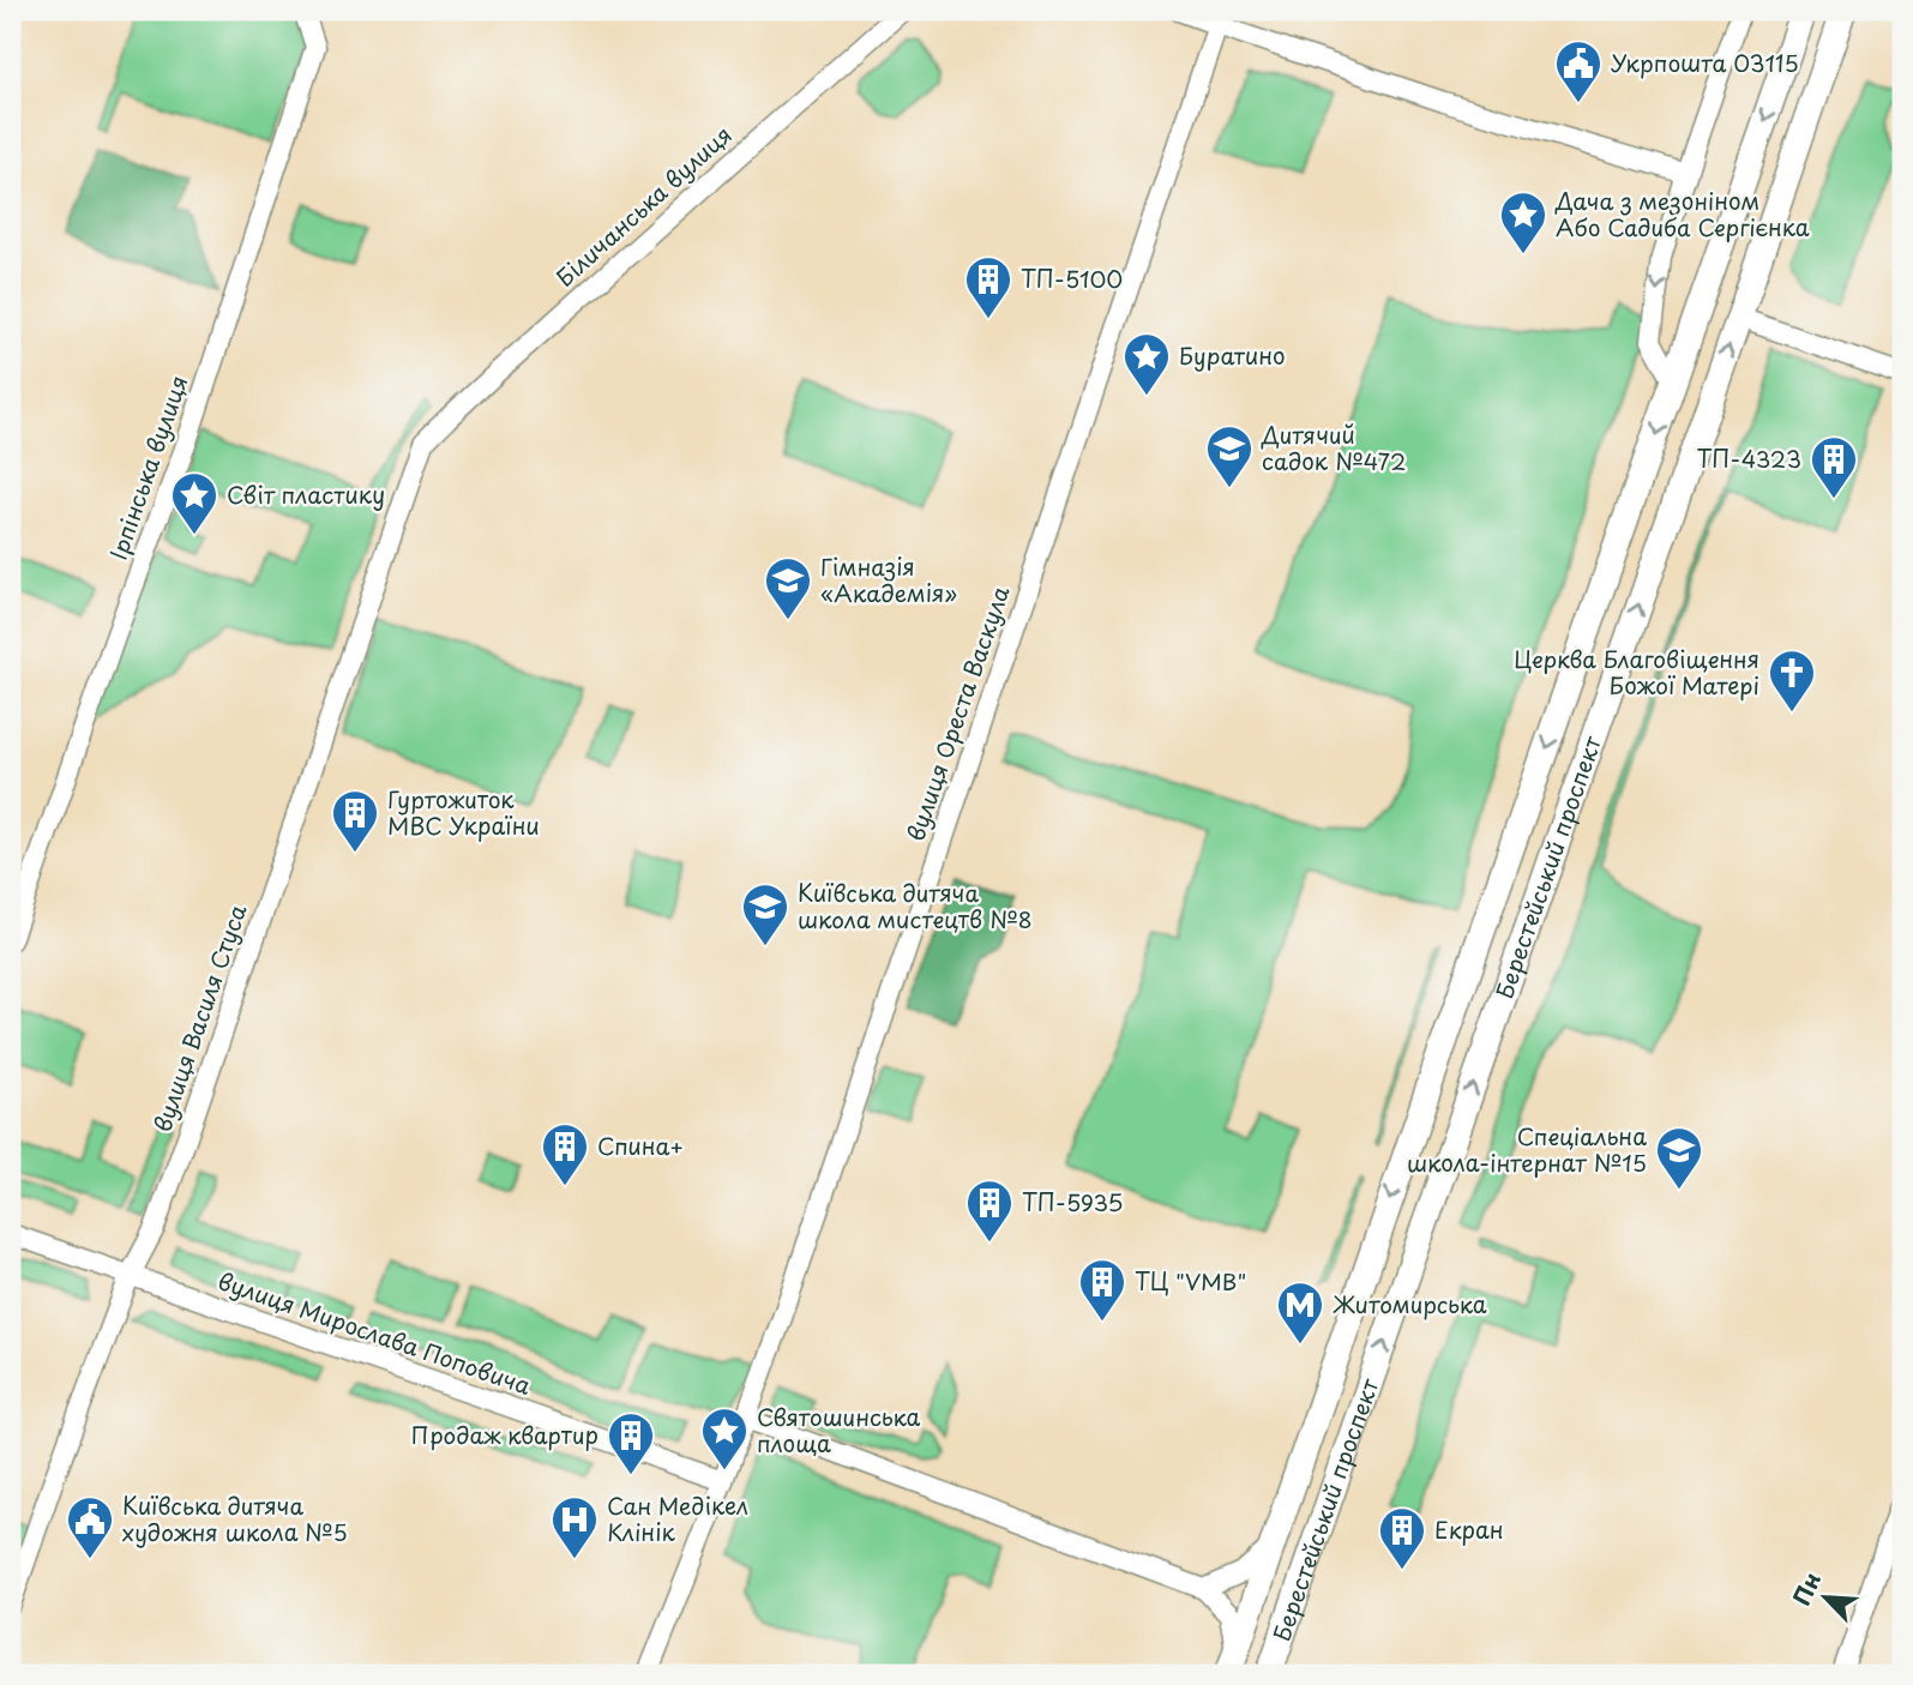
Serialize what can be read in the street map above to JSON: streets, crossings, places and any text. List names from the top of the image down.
{
  "streets": {
    "main road": ["Берестейський проспект"],
    "street": [
      "Біличанська вулиця",
      "Ірпінська вулиця",
      "вулиця Ореста Васкула",
      "вулиця Василя Стуса",
      "вулиця Мирослава Поповича"
    ]
  },
  "crossings": [
    ["Біличанська вулиця", "вулиця Василя Стуса"],
    ["вулиця Василя Стуса", "вулиця Мирослава Поповича"]
  ],
  "places": {
    "public building": ["Укрпошта 03115", "Київська дитяча художня школа №5"],
    "place": [
      "Дача з мезоніном Або Садиба Сергієнка",
      "Буратино",
      "Світ пластику",
      "Святошинська площа"
    ],
    "building": [
      "ТП-5100",
      "ТП-4323",
      "Гуртожиток МВС України",
      "Спина+",
      "ТП-5935",
      "ТЦ \"VMB\"",
      "Продаж квартир",
      "Екран"
    ],
    "school or university": [
      "Дитячий садок №472",
      "Гімназія «Академія»",
      "Київська дитяча школа мистецтв №8",
      "Спеціальна школа-інтернат №15"
    ],
    "church": ["Церква Благовіщення Божої Матері"],
    "metro station": ["Житомирська"],
    "hospital": ["Сан Медікел Клінік"]
  },
  "north": "top left"
}
